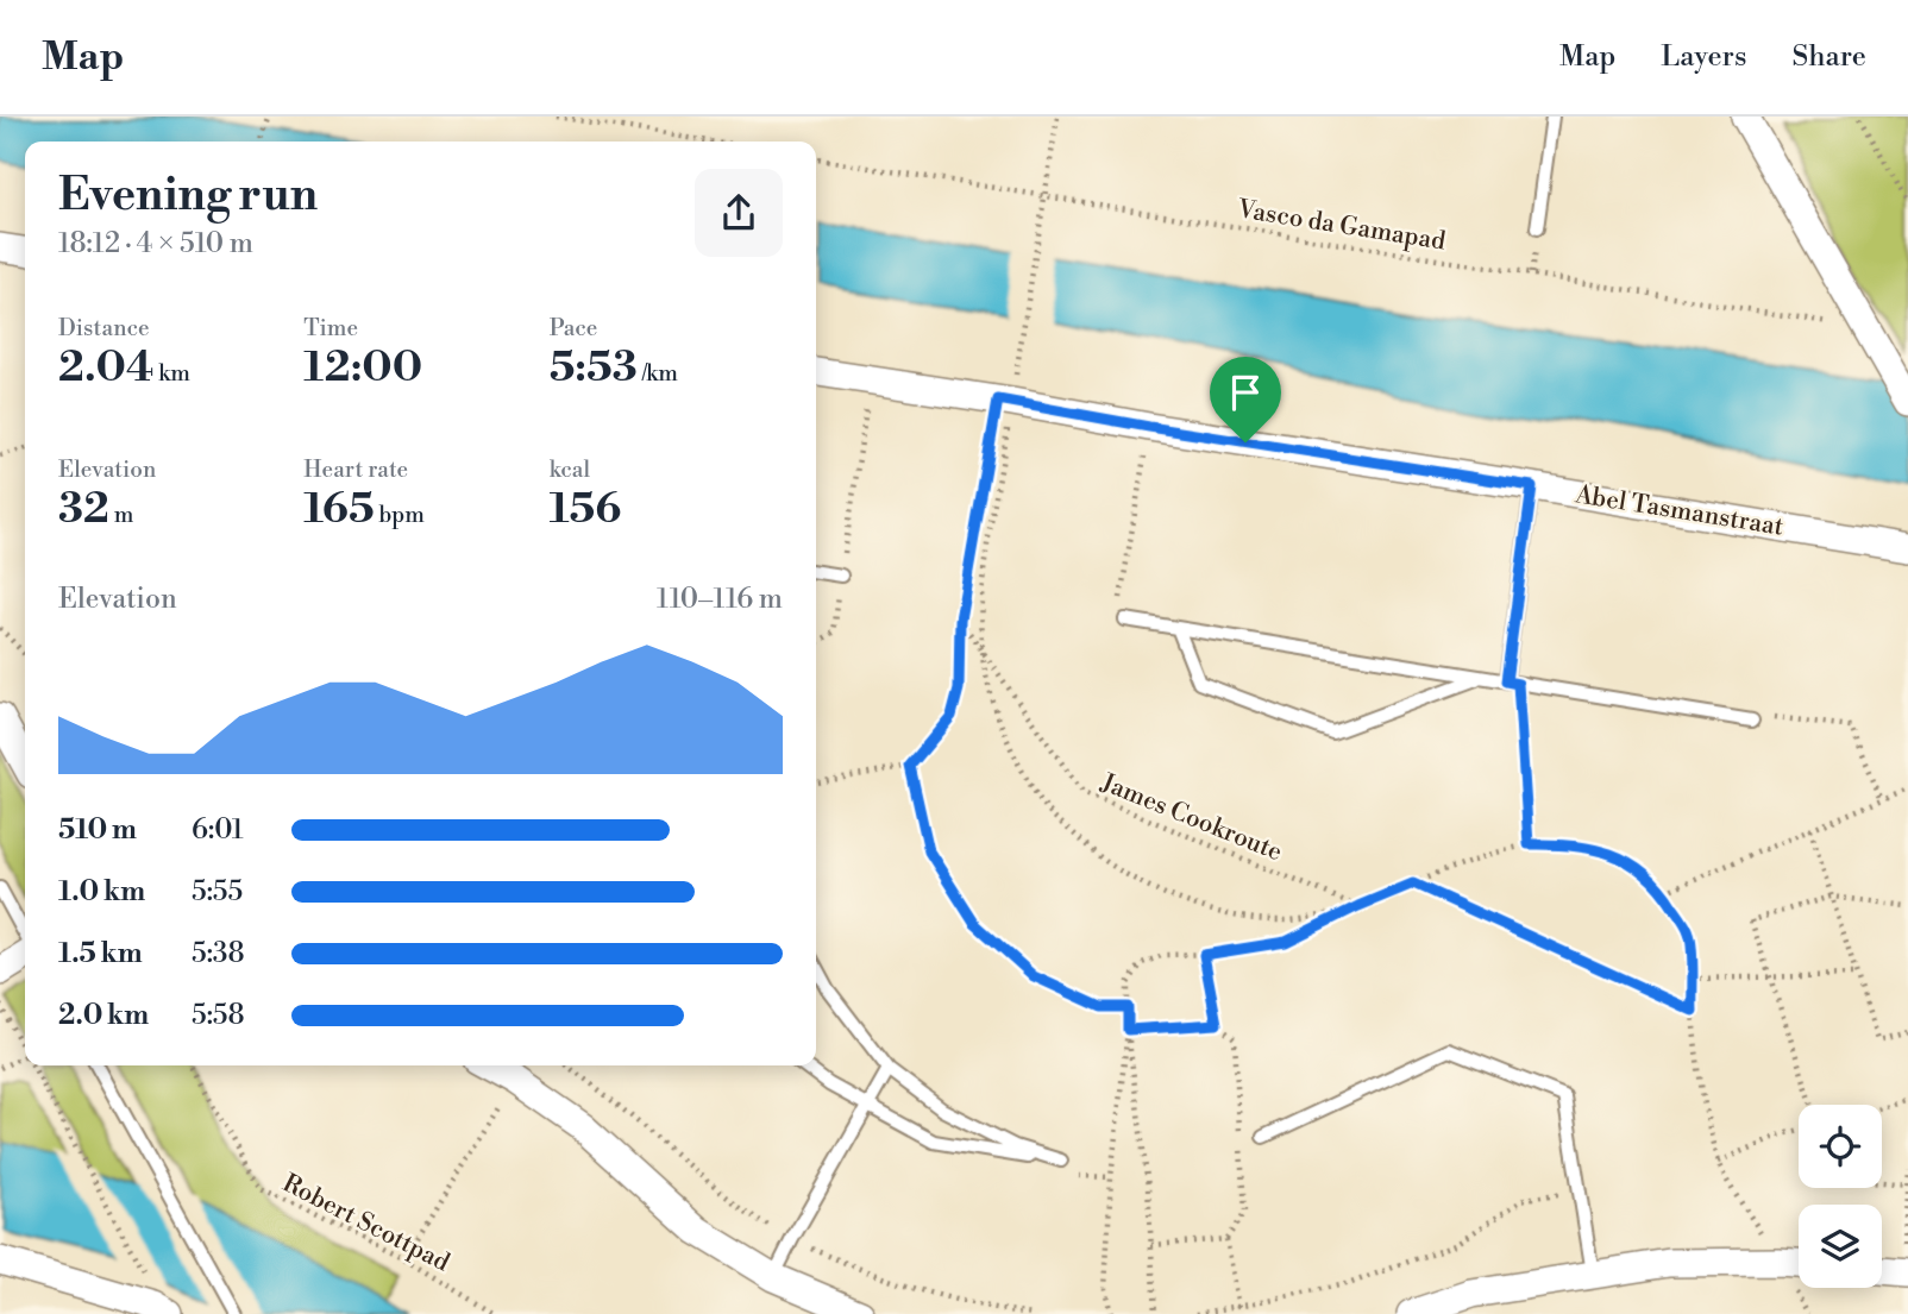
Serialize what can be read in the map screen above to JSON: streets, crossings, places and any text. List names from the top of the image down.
{
  "streets": {
    "street": ["Abel Tasmanstraat"],
    "path": ["Vasco da Gamapad", "James Cookroute", "Robert Scottpad"]
  },
  "crossings": [
    ["Abel Tasmanstraat", "James Cookroute"]
  ],
  "page": {
    "header": "Map",
    "nav": ["Map", "Layers", "Share"],
    "heading": ["Evening run", "18:12 · 4 × 510 m"],
    "stats": [
      ["Distance", "2.04 km"],
      ["Time", "12:00"],
      ["Pace", "5:53 /km"],
      ["Elevation", "32 m"],
      ["Heart rate", "165 bpm"],
      ["kcal", "156"]
    ],
    "chart": ["Elevation", "110–116 m"],
    "list": [
      {
        "name": "510 m",
        "note": "6:01"
      },
      {
        "name": "1.0 km",
        "note": "5:55"
      },
      {
        "name": "1.5 km",
        "note": "5:38"
      },
      {
        "name": "2.0 km",
        "note": "5:58"
      }
    ]
  }
}
